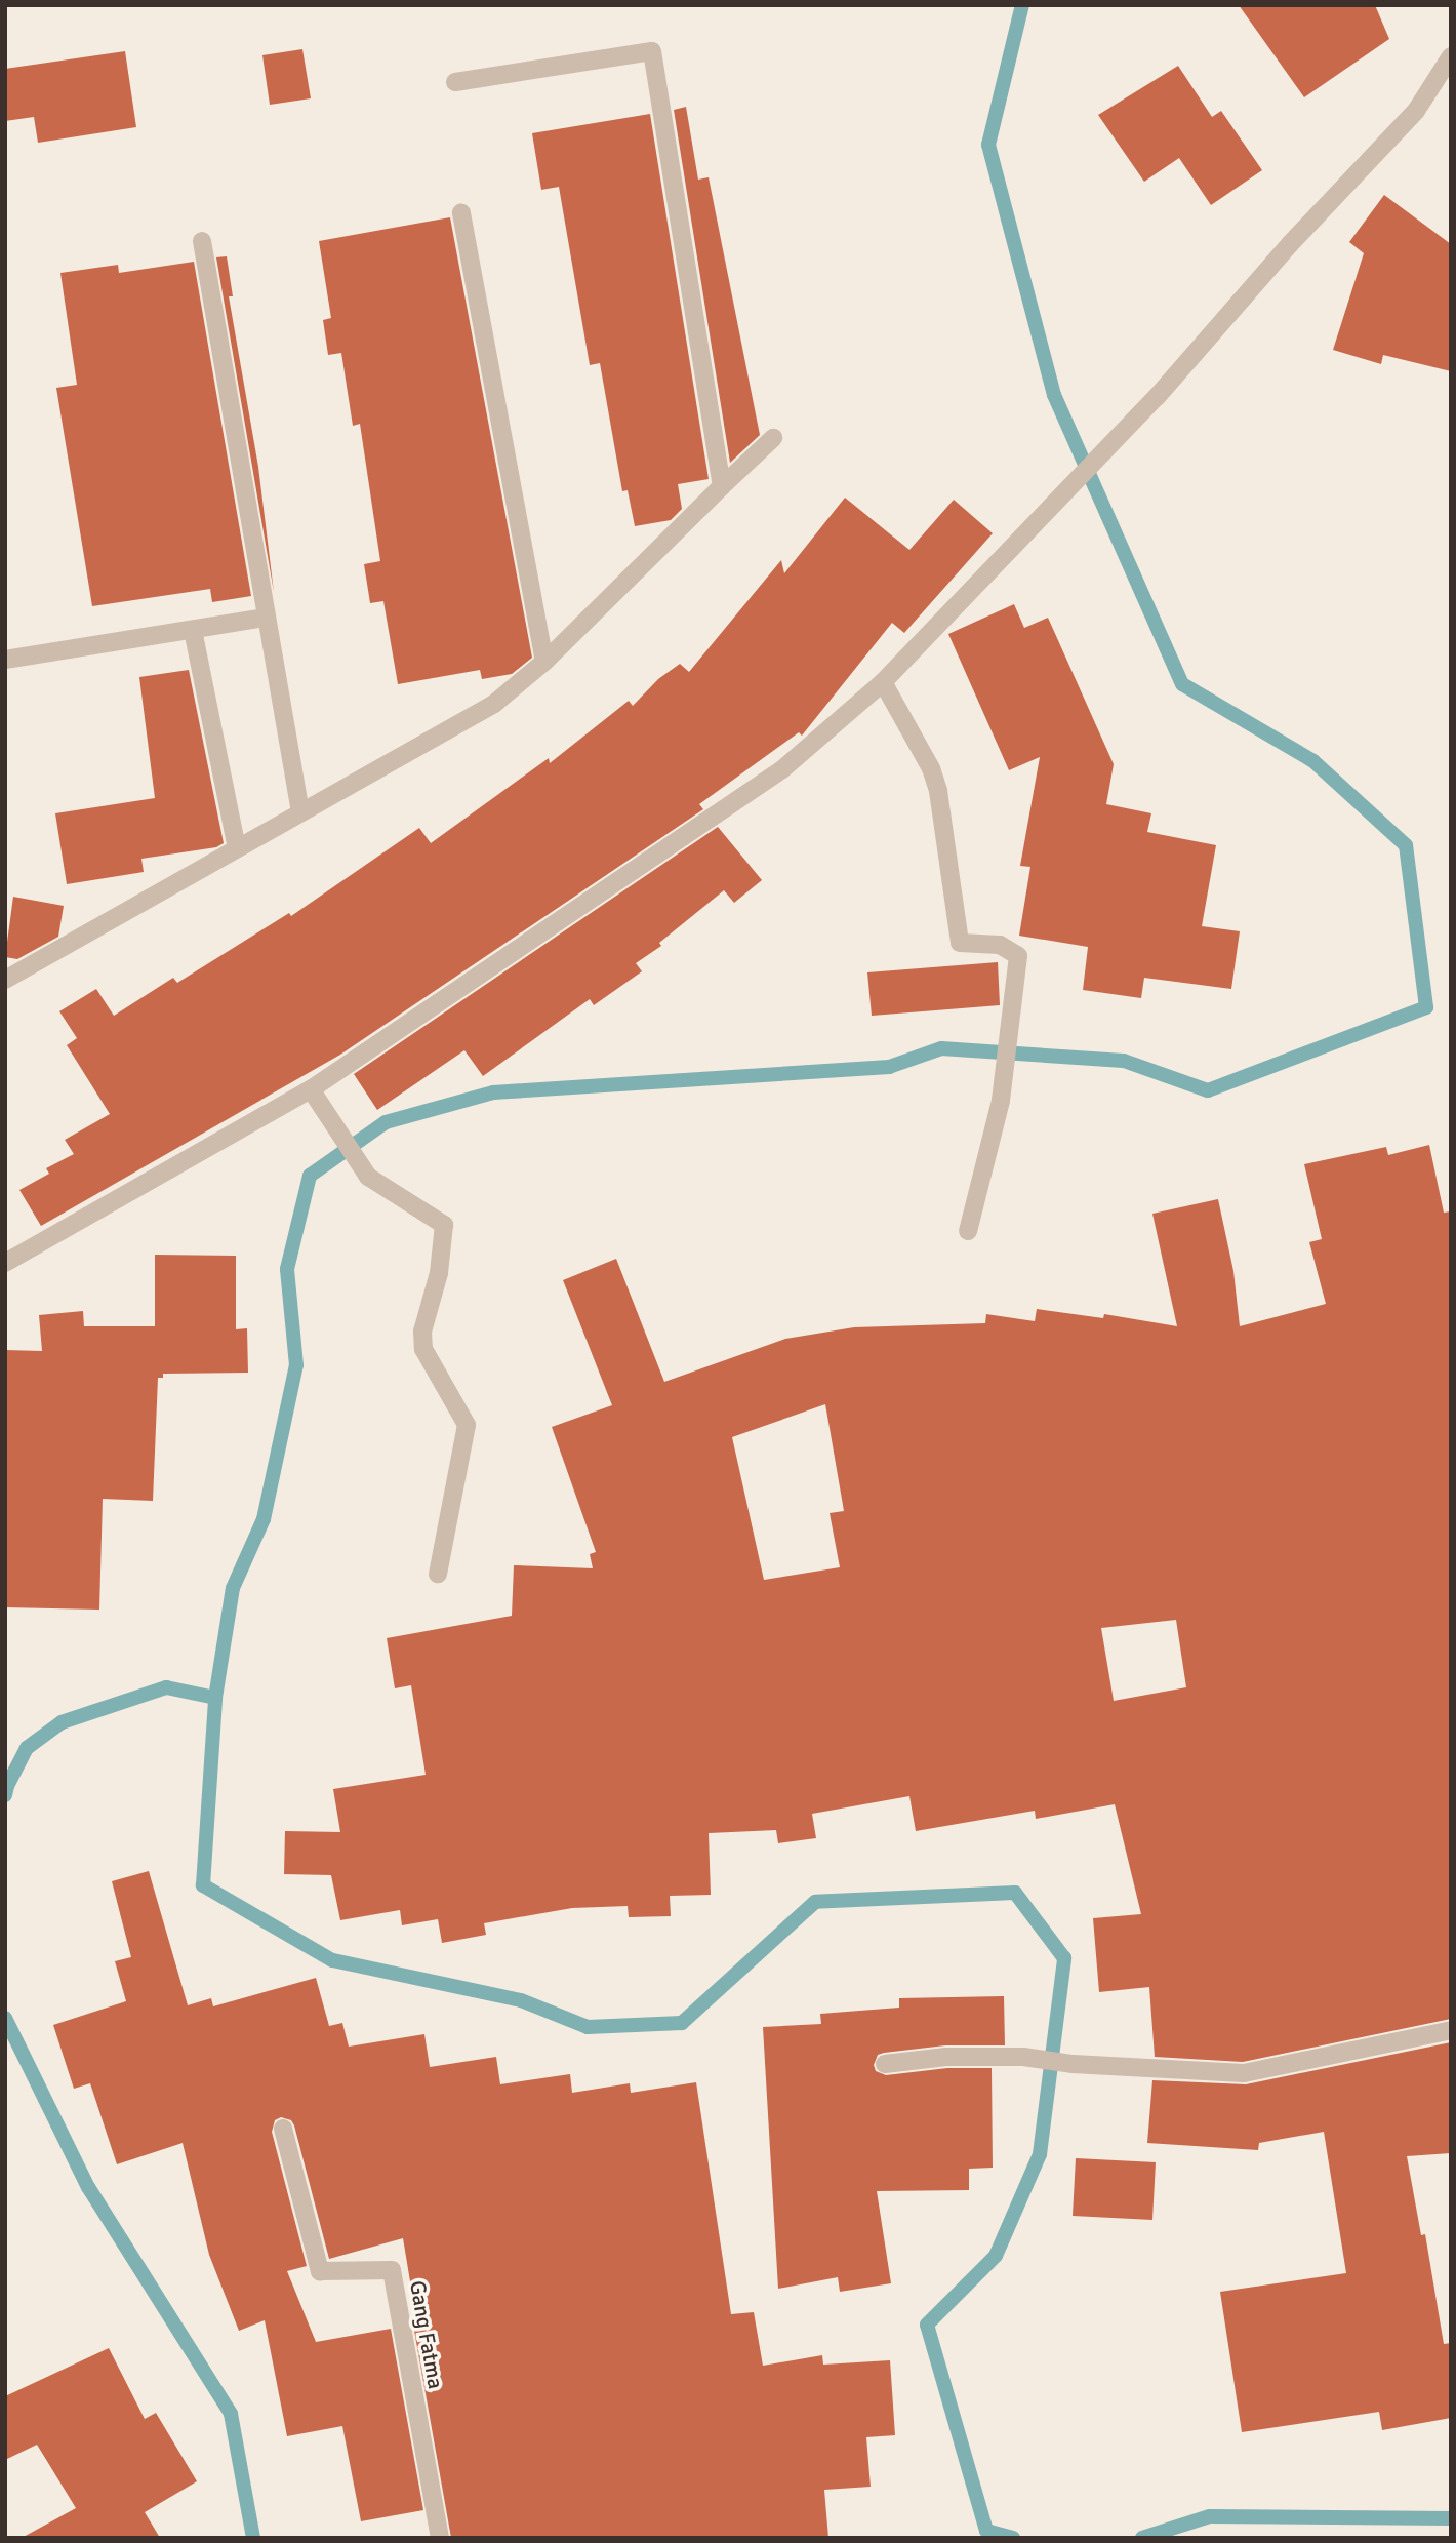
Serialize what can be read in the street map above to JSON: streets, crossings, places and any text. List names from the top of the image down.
{
  "streets": {
    "street": ["Gang Fatma"]
  }
}
